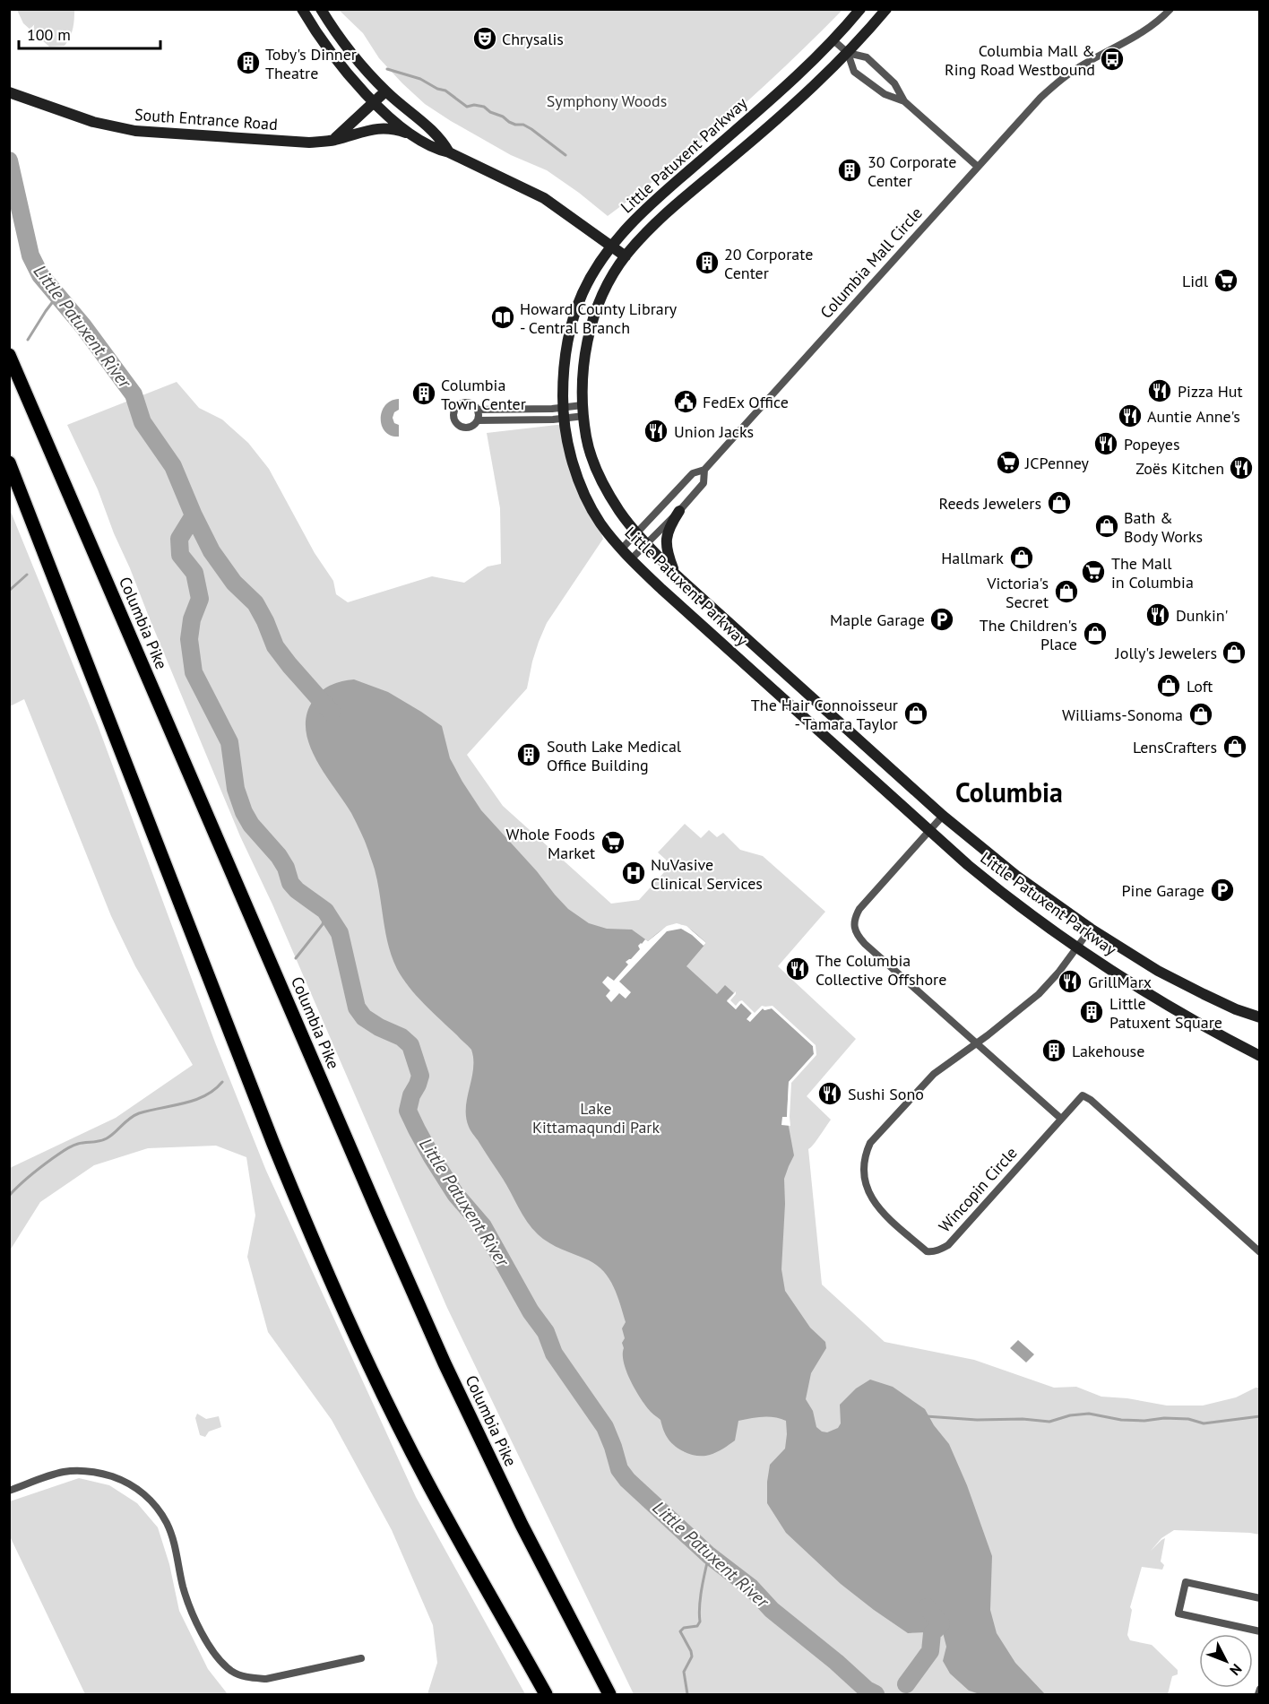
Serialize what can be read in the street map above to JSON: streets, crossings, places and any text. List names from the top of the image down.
{
  "streets": {
    "highway": ["Columbia Pike"],
    "main road": ["South Entrance Road", "Little Patuxent Parkway"],
    "street": ["Columbia Mall Circle", "Wincopin Circle"]
  },
  "crossings": [
    ["Little Patuxent Parkway", "Columbia Mall Circle"],
    ["Little Patuxent Parkway", "Wincopin Circle"]
  ],
  "districts": ["Columbia"],
  "water": ["Little Patuxent River"],
  "parks": ["Symphony Woods", "Lake Kittamaqundi Park"],
  "places": {
    "theatre": ["Chrysalis"],
    "bus stop": ["Columbia Mall & Ring Road Westbound"],
    "building": [
      "Toby's Dinner Theatre",
      "30 Corporate Center",
      "20 Corporate Center",
      "Columbia Town Center",
      "South Lake Medical Office Building",
      "Little Patuxent Square",
      "Lakehouse"
    ],
    "supermarket": [
      "Lidl",
      "JCPenney",
      "The Mall in Columbia",
      "Whole Foods Market"
    ],
    "library": ["Howard County Library - Central Branch"],
    "restaurant": [
      "Pizza Hut",
      "Auntie Anne's",
      "Union Jacks",
      "Popeyes",
      "Zoës Kitchen",
      "Dunkin'",
      "The Columbia Collective Offshore",
      "GrillMarx",
      "Sushi Sono"
    ],
    "public building": ["FedEx Office"],
    "shop": [
      "Reeds Jewelers",
      "Bath & Body Works",
      "Hallmark",
      "Victoria's Secret",
      "The Children's Place",
      "Jolly's Jewelers",
      "Loft",
      "The Hair Connoisseur - Tamara Taylor",
      "Williams-Sonoma",
      "LensCrafters"
    ],
    "parking": ["Maple Garage", "Pine Garage"],
    "hospital": ["NuVasive Clinical Services"]
  },
  "scale_bar": "100 m",
  "north": "bottom right"
}
